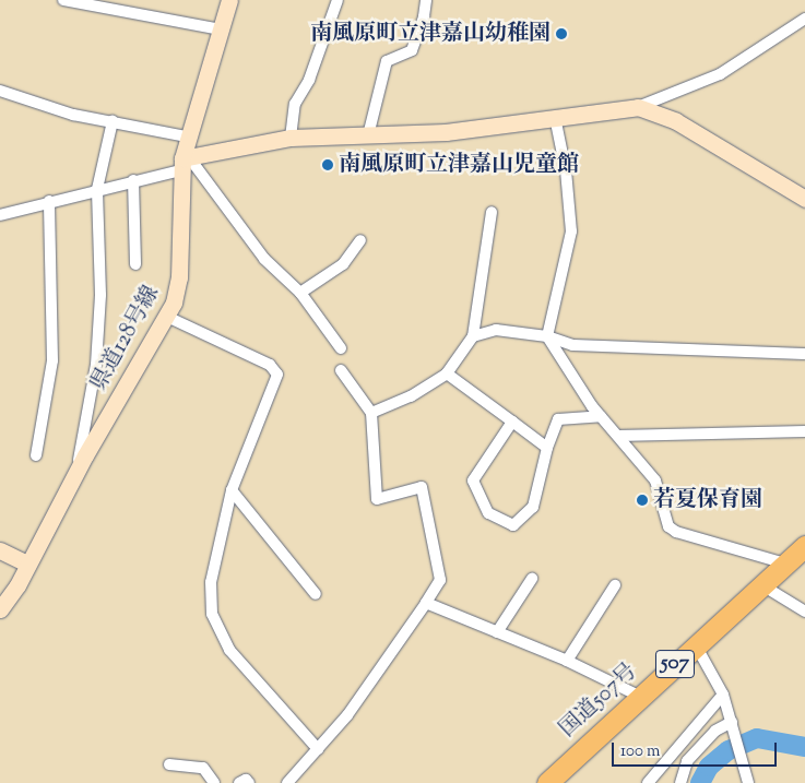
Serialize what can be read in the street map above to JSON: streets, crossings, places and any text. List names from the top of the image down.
{
  "streets": {
    "highway": ["507", "国道507号"],
    "street": ["県道128号線"]
  },
  "places": ["南風原町立津嘉山幼稚園", "南風原町立津嘉山児童館", "若夏保育園"],
  "scale_bar": "100 m"
}
